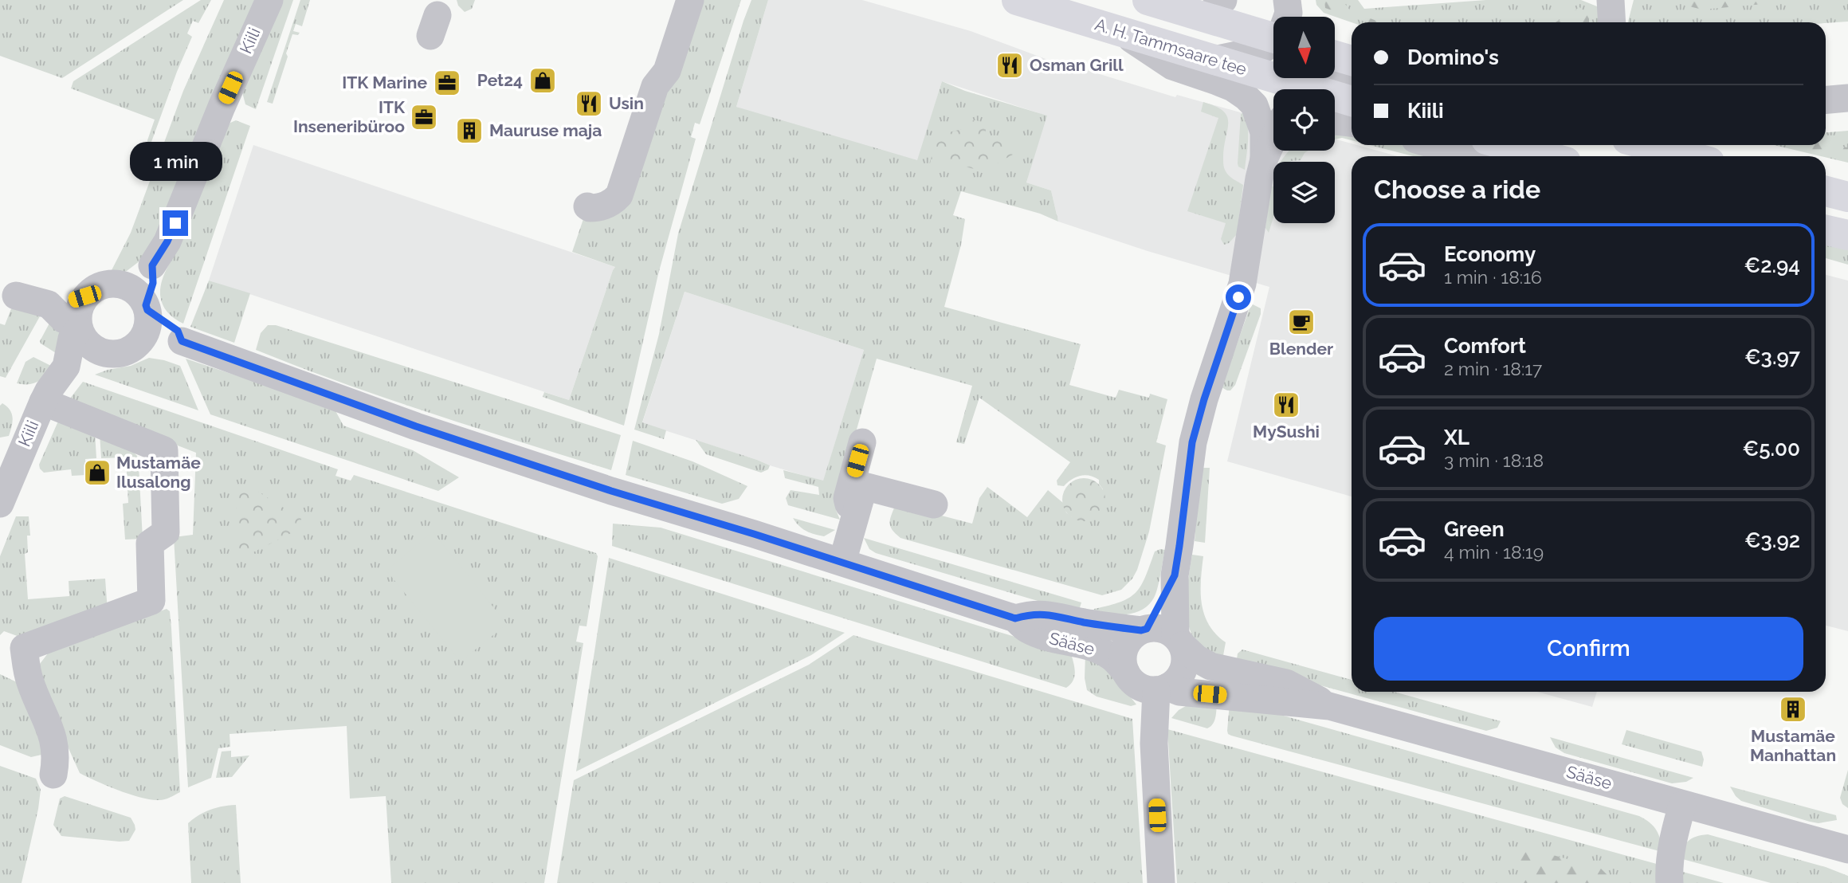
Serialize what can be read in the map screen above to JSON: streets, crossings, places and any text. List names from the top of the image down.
{
  "streets": {
    "main road": ["A. H. Tammsaare tee"],
    "street": ["Kiili", "Sääse"]
  },
  "places": {
    "restaurant": ["Osman Grill", "Usin", "MySushi"],
    "shop": ["Pet24", "Mustamäe Ilusalong"],
    "office": ["ITK Marine", "ITK Inseneribüroo"],
    "building": ["Mauruse maja", "Mustamäe Manhattan"],
    "cafe": ["Blender"]
  },
  "north": "bottom",
  "page": {
    "banner": ["Domino's", "Kiili"],
    "bubble": "1 min",
    "heading": "Choose a ride",
    "list": [
      {
        "name": "Economy",
        "note": "1 min · 18:16",
        "value": "€2.94"
      },
      {
        "name": "Comfort",
        "note": "2 min · 18:17",
        "value": "€3.97"
      },
      {
        "name": "XL",
        "note": "3 min · 18:18",
        "value": "€5.00"
      },
      {
        "name": "Green",
        "note": "4 min · 18:19",
        "value": "€3.92"
      }
    ],
    "buttons": "Confirm"
  }
}
